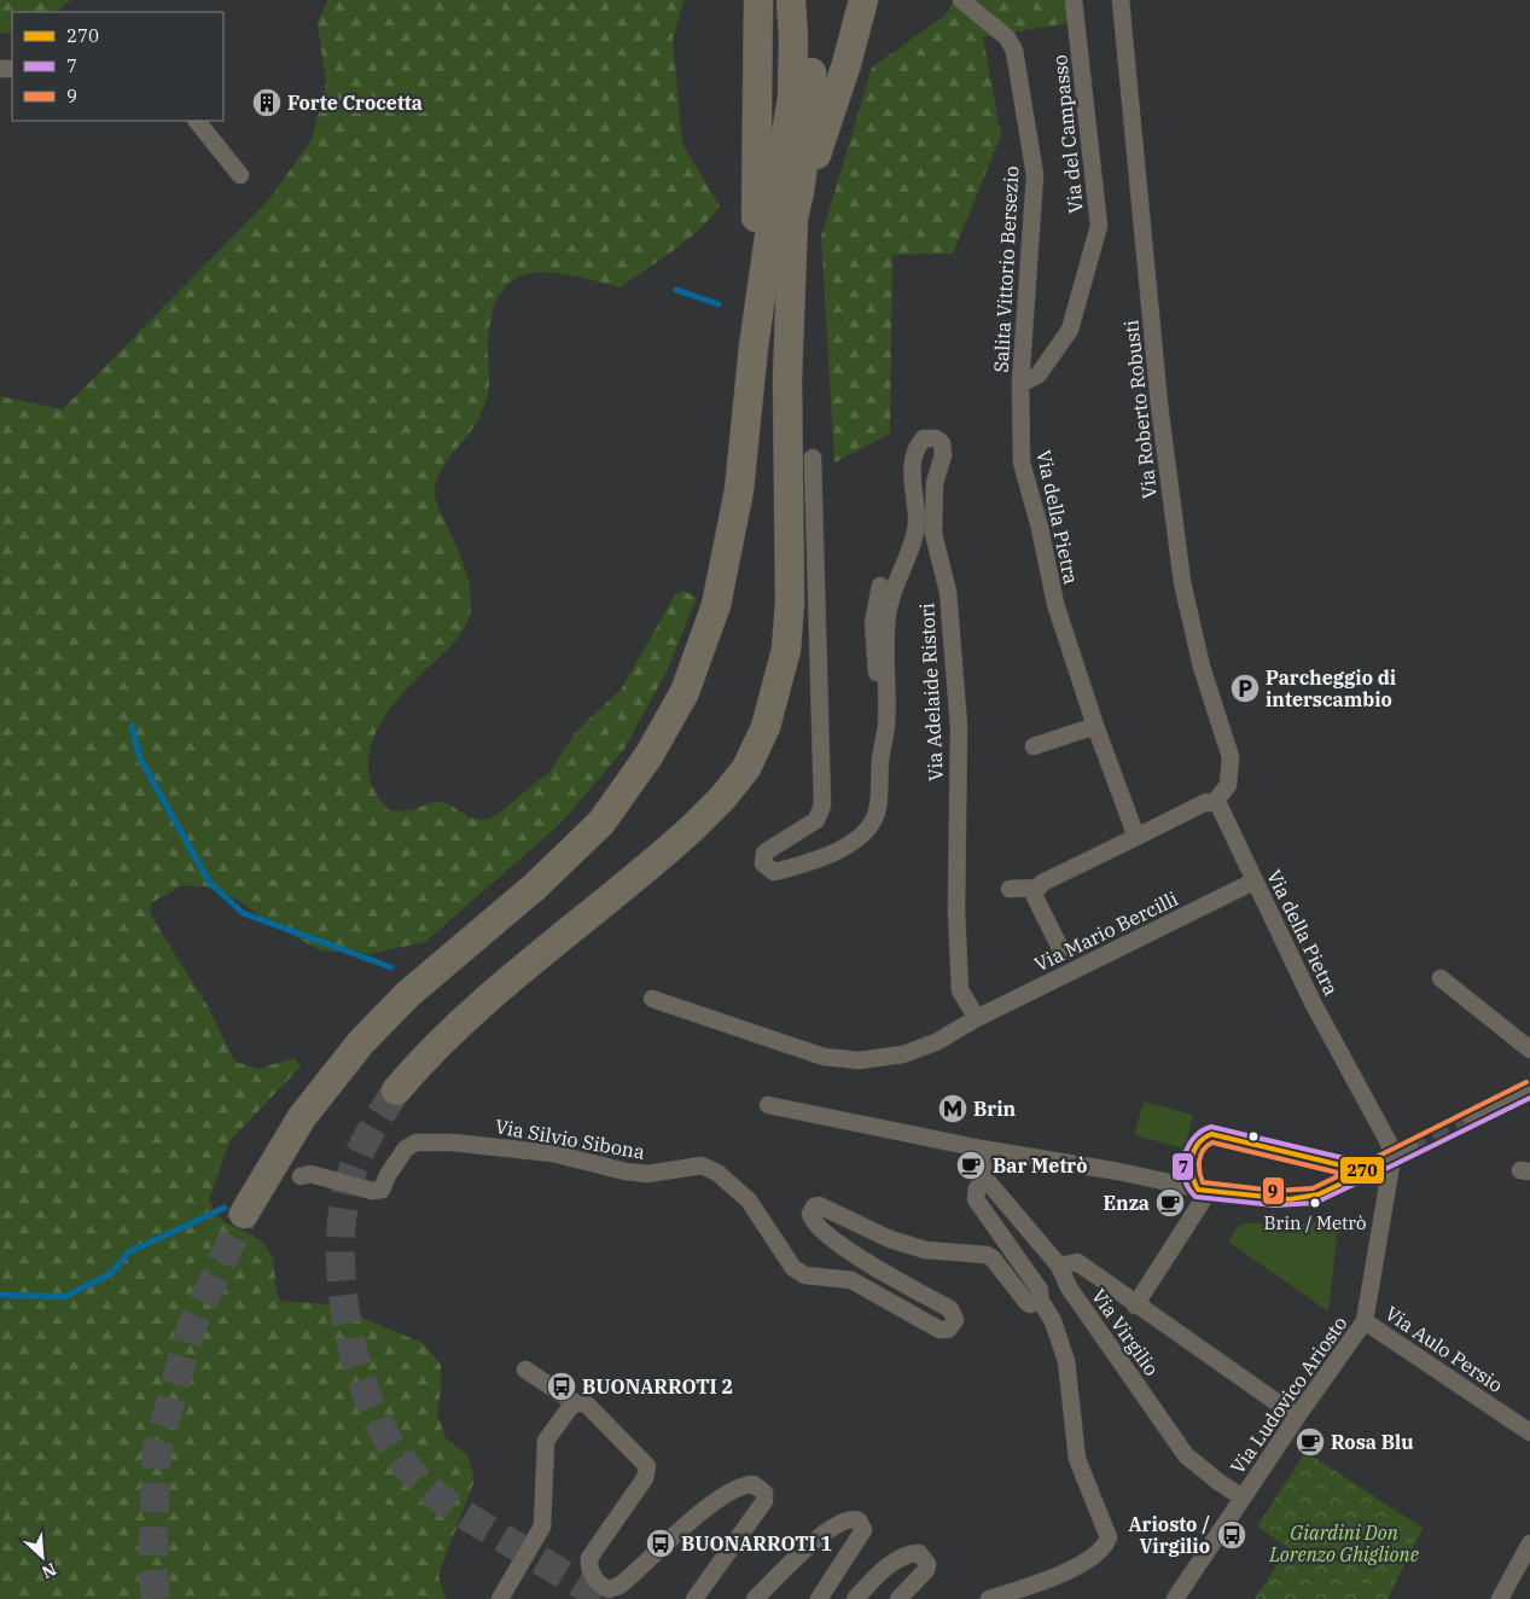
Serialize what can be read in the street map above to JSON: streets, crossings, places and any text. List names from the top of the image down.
{
  "streets": {
    "street": [
      "Via del Campasso",
      "Salita Vittorio Bersezio",
      "Via Roberto Robusti",
      "Via della Pietra",
      "Via Adelaide Ristori",
      "Via Mario Bercilli",
      "Via Silvio Sibona",
      "Via Virgilio",
      "Via Aulo Persio",
      "Via Ludovico Ariosto"
    ]
  },
  "crossings": [
    ["Via del Campasso", "Salita Vittorio Bersezio"],
    ["Via del Campasso", "Via della Pietra"],
    ["Salita Vittorio Bersezio", "Via della Pietra"],
    ["Via Roberto Robusti", "Via della Pietra"],
    ["Via della Pietra", "Via Mario Bercilli"],
    ["Via della Pietra", "Via Ludovico Ariosto"],
    ["Via Adelaide Ristori", "Via Mario Bercilli"],
    ["Via Virgilio", "Via Ludovico Ariosto"],
    ["Via Aulo Persio", "Via Ludovico Ariosto"]
  ],
  "parks": ["Giardini Don Lorenzo Ghiglione"],
  "places": {
    "building": ["Forte Crocetta"],
    "parking": ["Parcheggio di interscambio"],
    "metro station": ["Brin"],
    "cafe": ["Bar Metrò", "Enza", "Rosa Blu"],
    "other": ["Brin / Metrò"],
    "bus stop": ["BUONARROTI 2", "Ariosto / Virgilio", "BUONARROTI 1"]
  },
  "lines": ["transit line 9", "transit line 7", "transit line 270"],
  "legend": ["270", "7", "9"],
  "north": "bottom right"
}
